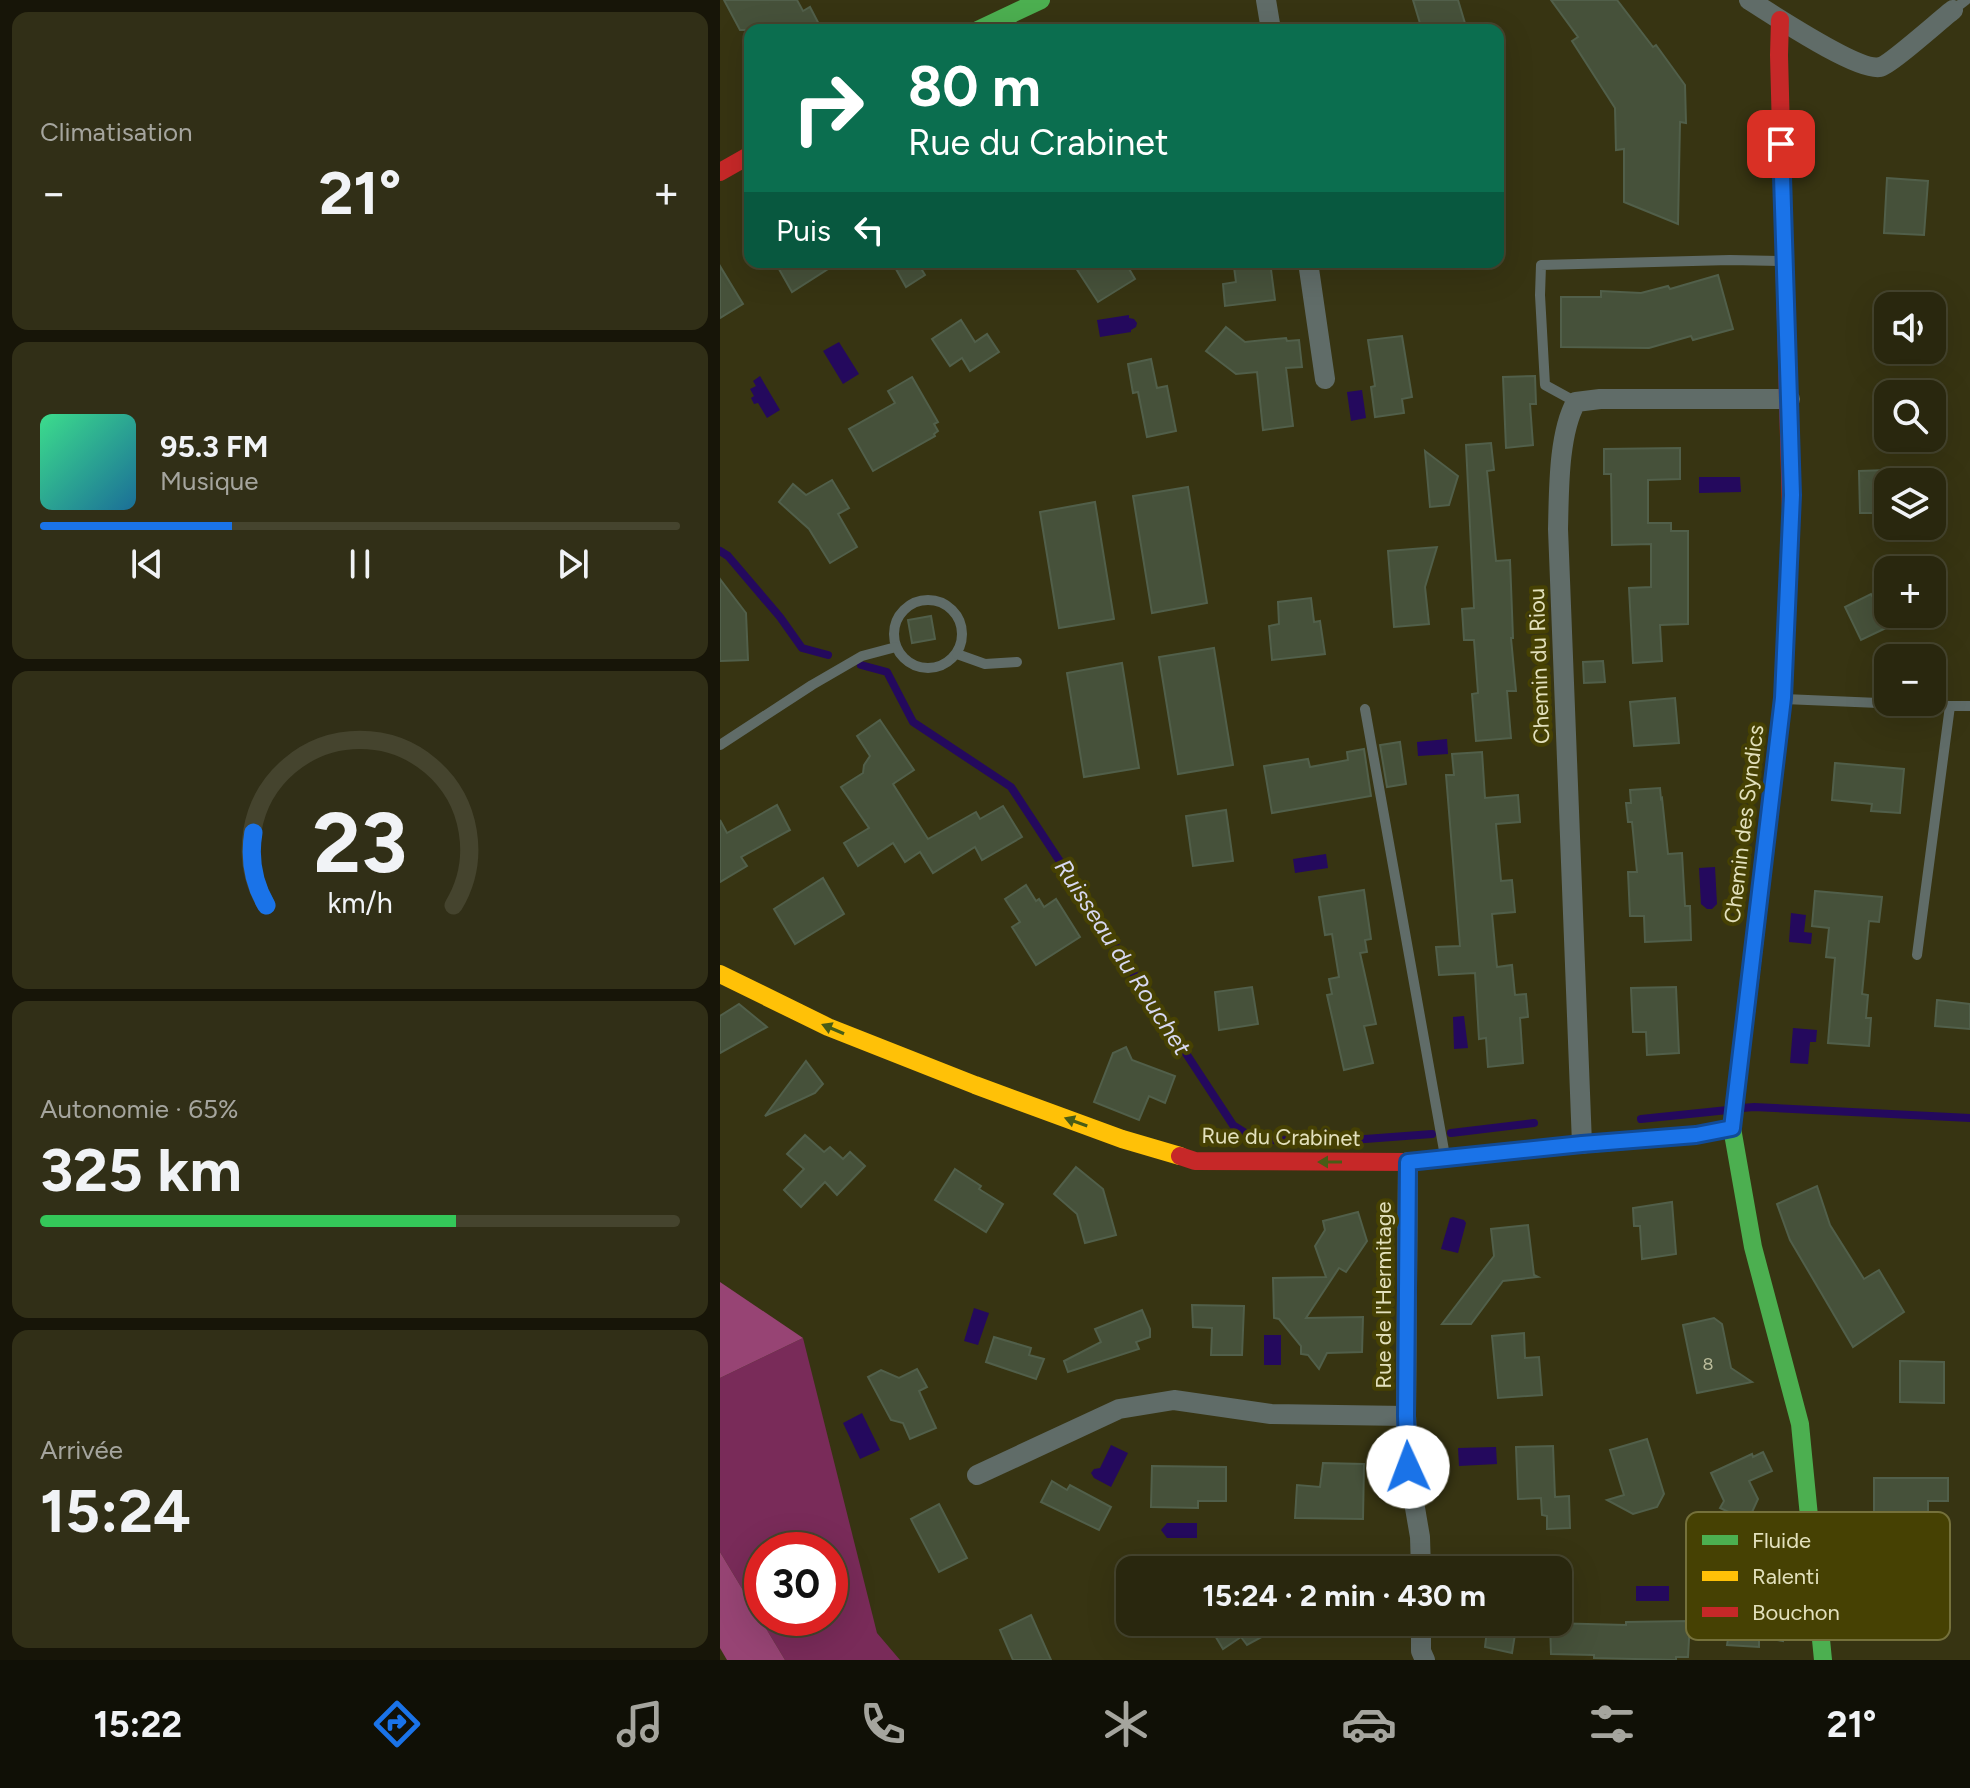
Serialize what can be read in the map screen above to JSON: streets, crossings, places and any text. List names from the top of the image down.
{
  "streets": {
    "street": [
      "Chemin du Riou",
      "Chemin des Syndics",
      "Rue du Crabinet",
      "Rue de l'Hermitage"
    ]
  },
  "crossings": [
    ["Chemin du Riou", "Rue du Crabinet"],
    ["Chemin des Syndics", "Rue du Crabinet"],
    ["Rue du Crabinet", "Rue de l'Hermitage"]
  ],
  "one_way": ["Rue du Crabinet"],
  "water": ["Ruisseau du Rouchet"],
  "house_numbers": ["8"],
  "legend": ["Fluide", "Ralenti", "Bouchon"],
  "page": {
    "tile": [
      "Climatisation",
      ["Autonomie · 65%", "325 km"],
      ["Arrivée", "15:24"]
    ],
    "turn": ["80 m", "Rue du Crabinet"],
    "heat": ["−", "21°", "+"],
    "then": "Puis",
    "map_buttons": ["+", "−"],
    "song": ["95.3 FM", "Musique"],
    "limit": "30",
    "trip": "15:24 · 2 min · 430 m",
    "tabs": ["15:22", "21°"],
    "gauge": ["23", "km/h"]
  }
}
